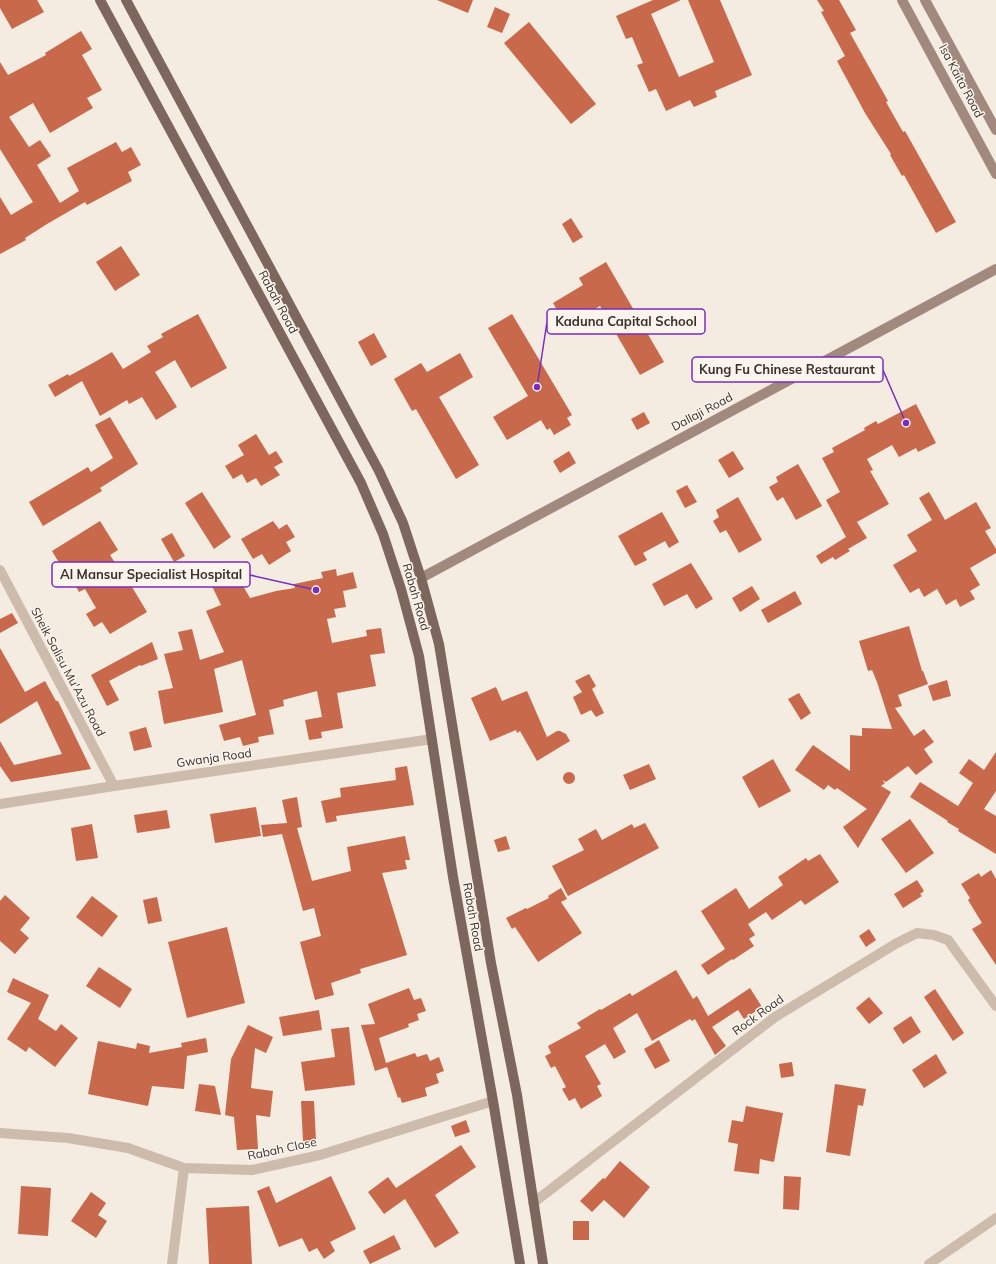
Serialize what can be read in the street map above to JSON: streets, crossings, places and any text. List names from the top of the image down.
{
  "streets": {
    "main road": ["Rabah Road"],
    "street": [
      "Isa Kaita Road",
      "Dallaji Road",
      "Sheik Salisu Mu'Azu Road",
      "Gwanja Road",
      "Rock Road",
      "Rabah Close"
    ]
  },
  "crossings": [
    ["Rabah Road", "Dallaji Road"],
    ["Rabah Road", "Gwanja Road"],
    ["Rabah Road", "Rock Road"],
    ["Rabah Road", "Rabah Close"],
    ["Sheik Salisu Mu'Azu Road", "Gwanja Road"]
  ],
  "places": ["Kaduna Capital School", "Kung Fu Chinese Restaurant", "Al Mansur Specialist Hospital"]
}
